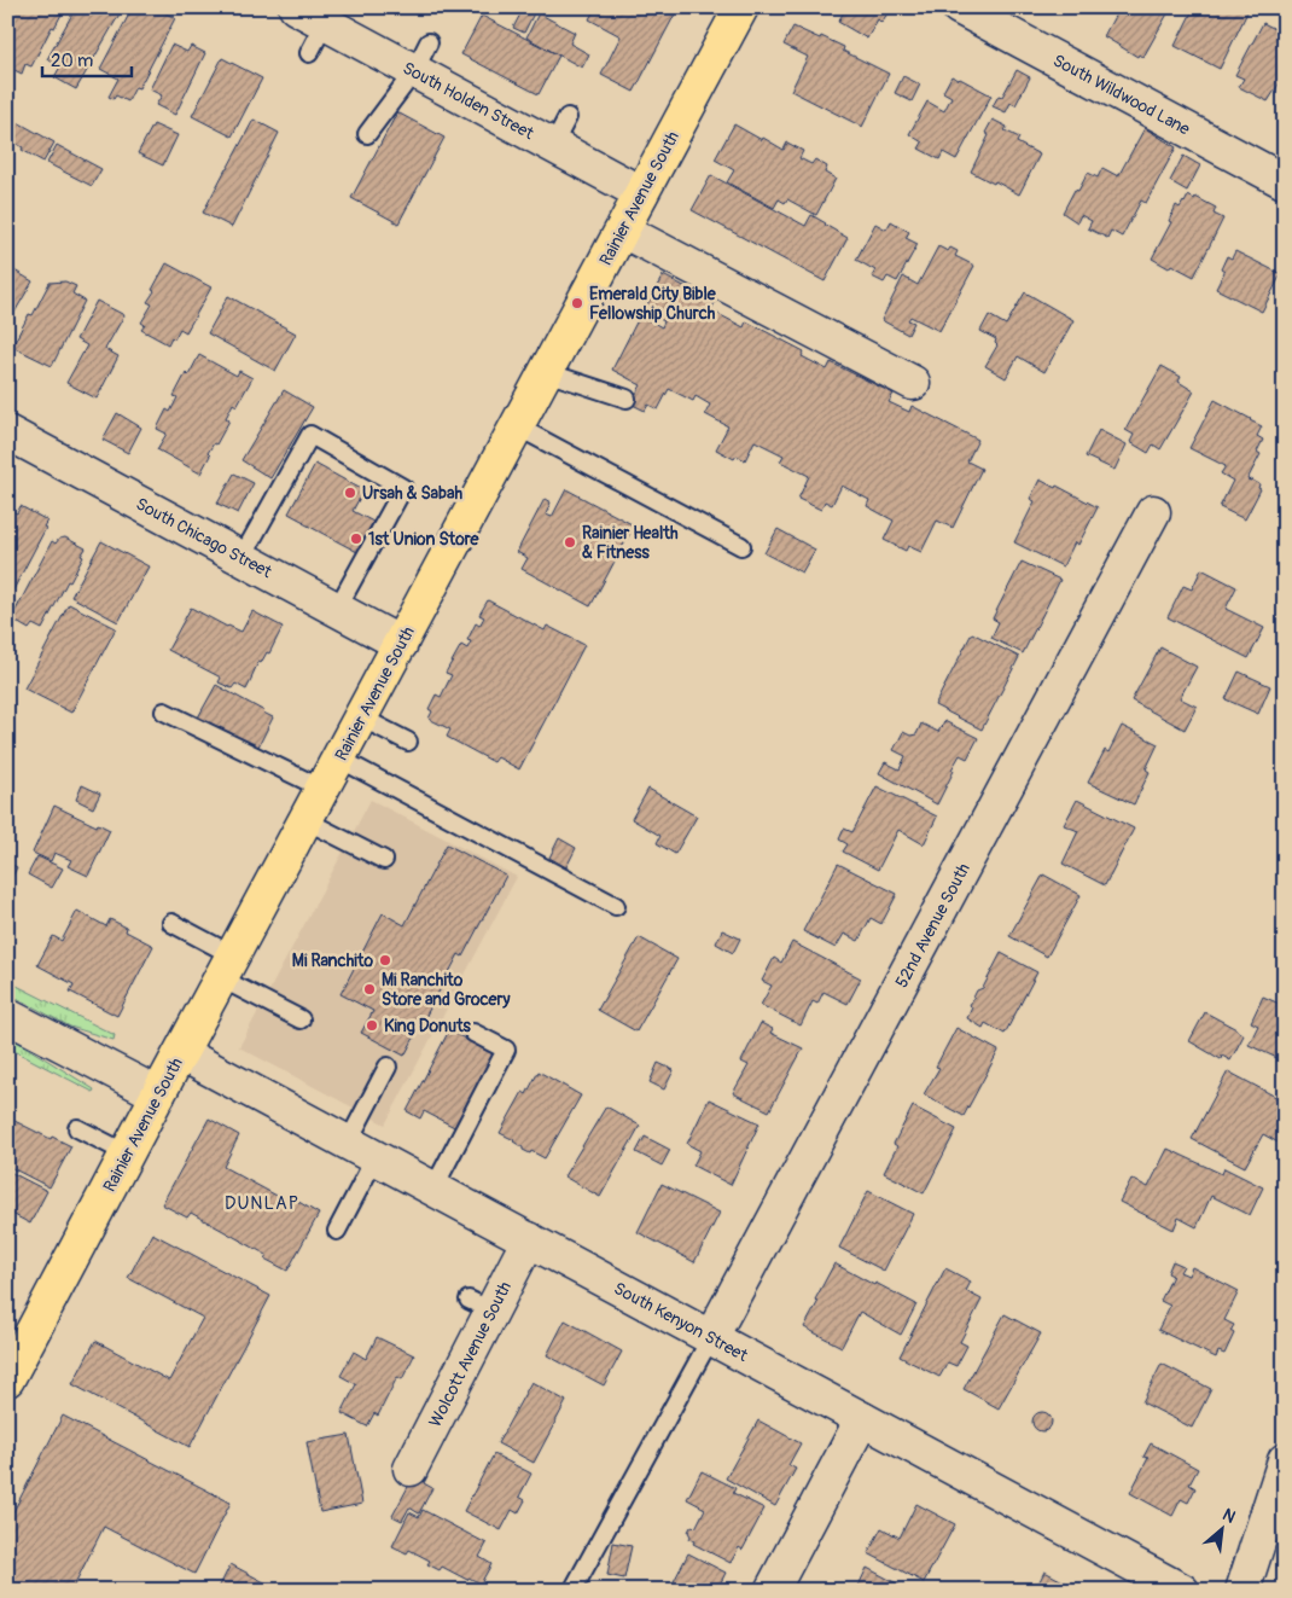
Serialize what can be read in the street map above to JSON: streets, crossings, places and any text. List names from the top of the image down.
{
  "streets": {
    "main road": ["Rainier Avenue South"],
    "street": [
      "South Wildwood Lane",
      "South Holden Street",
      "South Chicago Street",
      "52nd Avenue South",
      "South Kenyon Street",
      "Wolcott Avenue South"
    ]
  },
  "crossings": [
    ["South Holden Street", "Rainier Avenue South"],
    ["Rainier Avenue South", "South Chicago Street"],
    ["Rainier Avenue South", "South Kenyon Street"],
    ["52nd Avenue South", "South Kenyon Street"],
    ["South Kenyon Street", "Wolcott Avenue South"]
  ],
  "districts": ["DUNLAP"],
  "places": [
    "Emerald City Bible Fellowship Church",
    "Ursah & Sabah",
    "1st Union Store",
    "Rainier Health & Fitness",
    "Mi Ranchito",
    "Mi Ranchito Store and Grocery",
    "King Donuts"
  ],
  "scale_bar": "20 m",
  "north": "top right"
}
